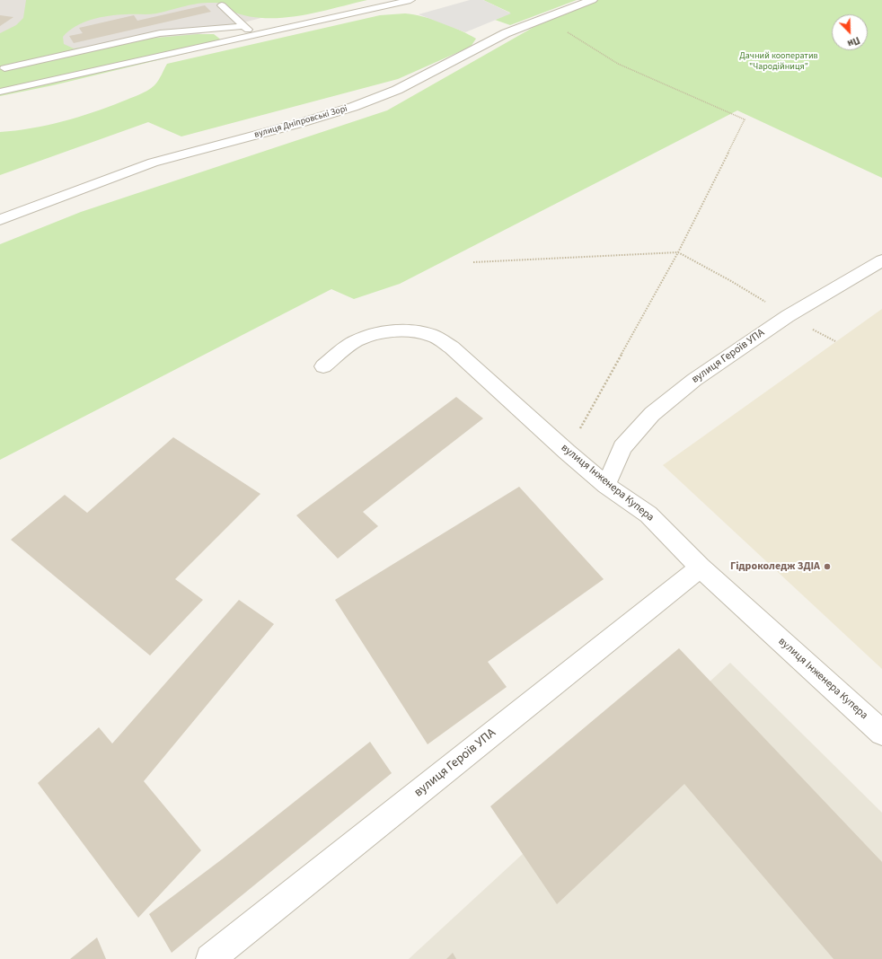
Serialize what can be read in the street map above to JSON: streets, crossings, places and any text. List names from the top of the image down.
{
  "streets": {
    "street": ["вулиця Дніпровські Зорі", "вулиця Героїв УПА", "вулиця Інженера Купера"]
  },
  "crossings": [
    ["вулиця Героїв УПА", "вулиця Інженера Купера"]
  ],
  "parks": ["Дачний кооператив \"Чародійниця\""],
  "places": ["Гідроколедж ЗДIА"],
  "north": "bottom right"
}
